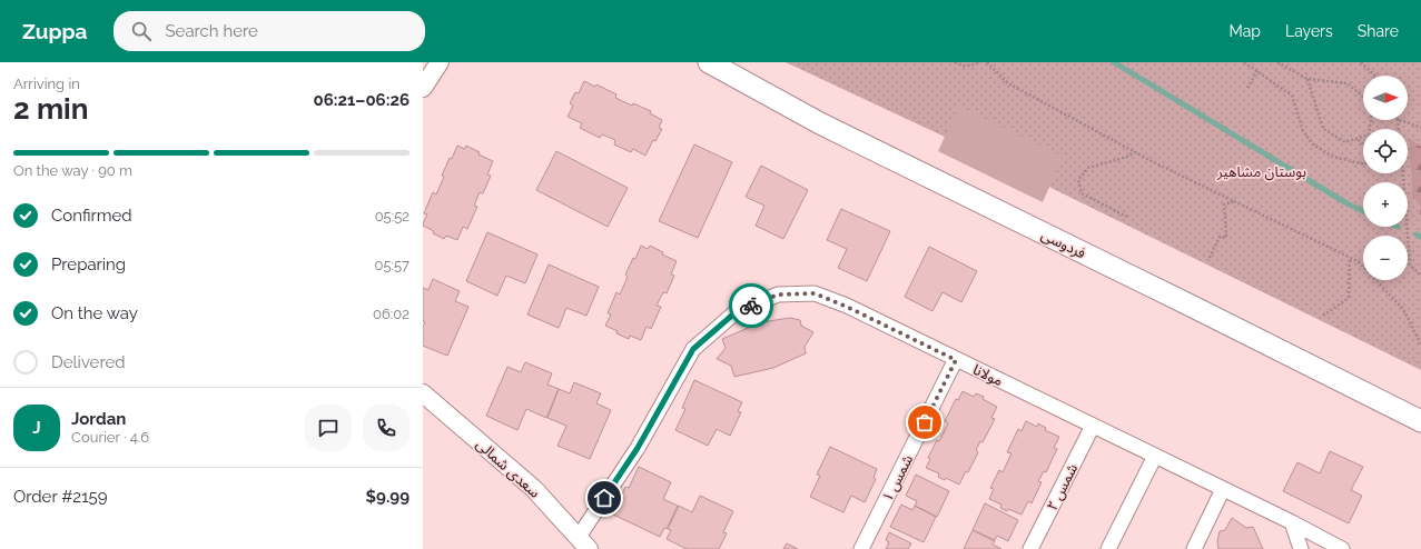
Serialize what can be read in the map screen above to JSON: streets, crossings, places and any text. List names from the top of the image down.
{
  "streets": {
    "main road": ["فردوسی"],
    "street": [
      "مولانا",
      "سعدی شمالی",
      "شمس ۱",
      "شمس ۲"
    ]
  },
  "crossings": [
    ["مولانا", "سعدی شمالی"],
    ["مولانا", "شمس ۱"],
    ["مولانا", "شمس ۲"]
  ],
  "parks": ["بوستان مشاهیر"],
  "north": "right",
  "page": {
    "header": "Zuppa",
    "search": "Search here",
    "nav": ["Map", "Layers", "Share"],
    "heading": ["2 min", "Arriving in", "06:21–06:26"],
    "panel": [
      "Jordan",
      "Courier · 4.6",
      "Order #2159",
      "$9.99"
    ],
    "map_buttons": ["+", "−"],
    "bar": "On the way · 90 m",
    "list": [
      ["Confirmed", "05:52"],
      ["Preparing", "05:57"],
      ["On the way", "06:02"],
      "Delivered"
    ],
    "round": "J"
  }
}
